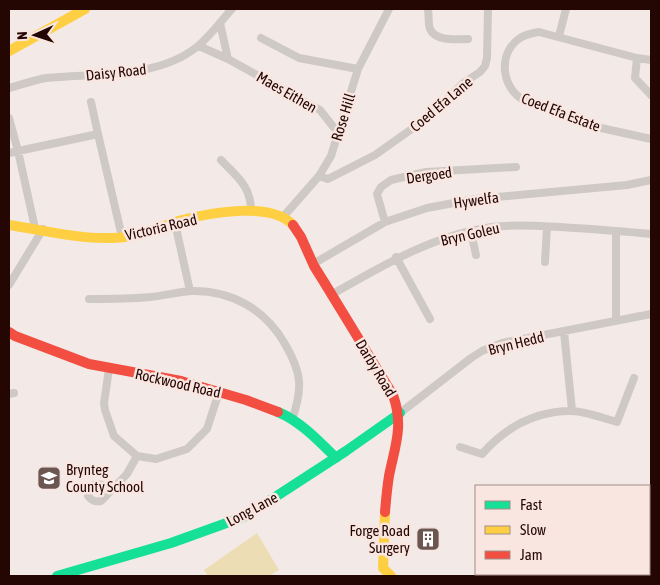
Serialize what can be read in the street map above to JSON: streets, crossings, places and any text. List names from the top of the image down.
{
  "streets": {
    "street": [
      "Daisy Road",
      "Maes Eithen",
      "Coed Efa Lane",
      "Coed Efa Estate",
      "Rose Hill",
      "Dergoed",
      "Hywelfa",
      "Victoria Road",
      "Bryn Goleu",
      "Bryn Hedd",
      "Darby Road",
      "Rockwood Road",
      "Long Lane"
    ]
  },
  "crossings": [
    ["Daisy Road", "Maes Eithen"],
    ["Maes Eithen", "Rose Hill"],
    ["Coed Efa Lane", "Rose Hill"],
    ["Rose Hill", "Victoria Road"],
    ["Rose Hill", "Darby Road"],
    ["Dergoed", "Hywelfa"],
    ["Hywelfa", "Darby Road"],
    ["Victoria Road", "Darby Road"],
    ["Bryn Goleu", "Darby Road"],
    ["Bryn Hedd", "Darby Road"],
    ["Bryn Hedd", "Long Lane"],
    ["Darby Road", "Long Lane"],
    ["Rockwood Road", "Long Lane"]
  ],
  "places": {
    "school or university": ["Brynteg County School"],
    "building": ["Forge Road Surgery"]
  },
  "legend": ["Fast", "Slow", "Jam"],
  "north": "left"
}
